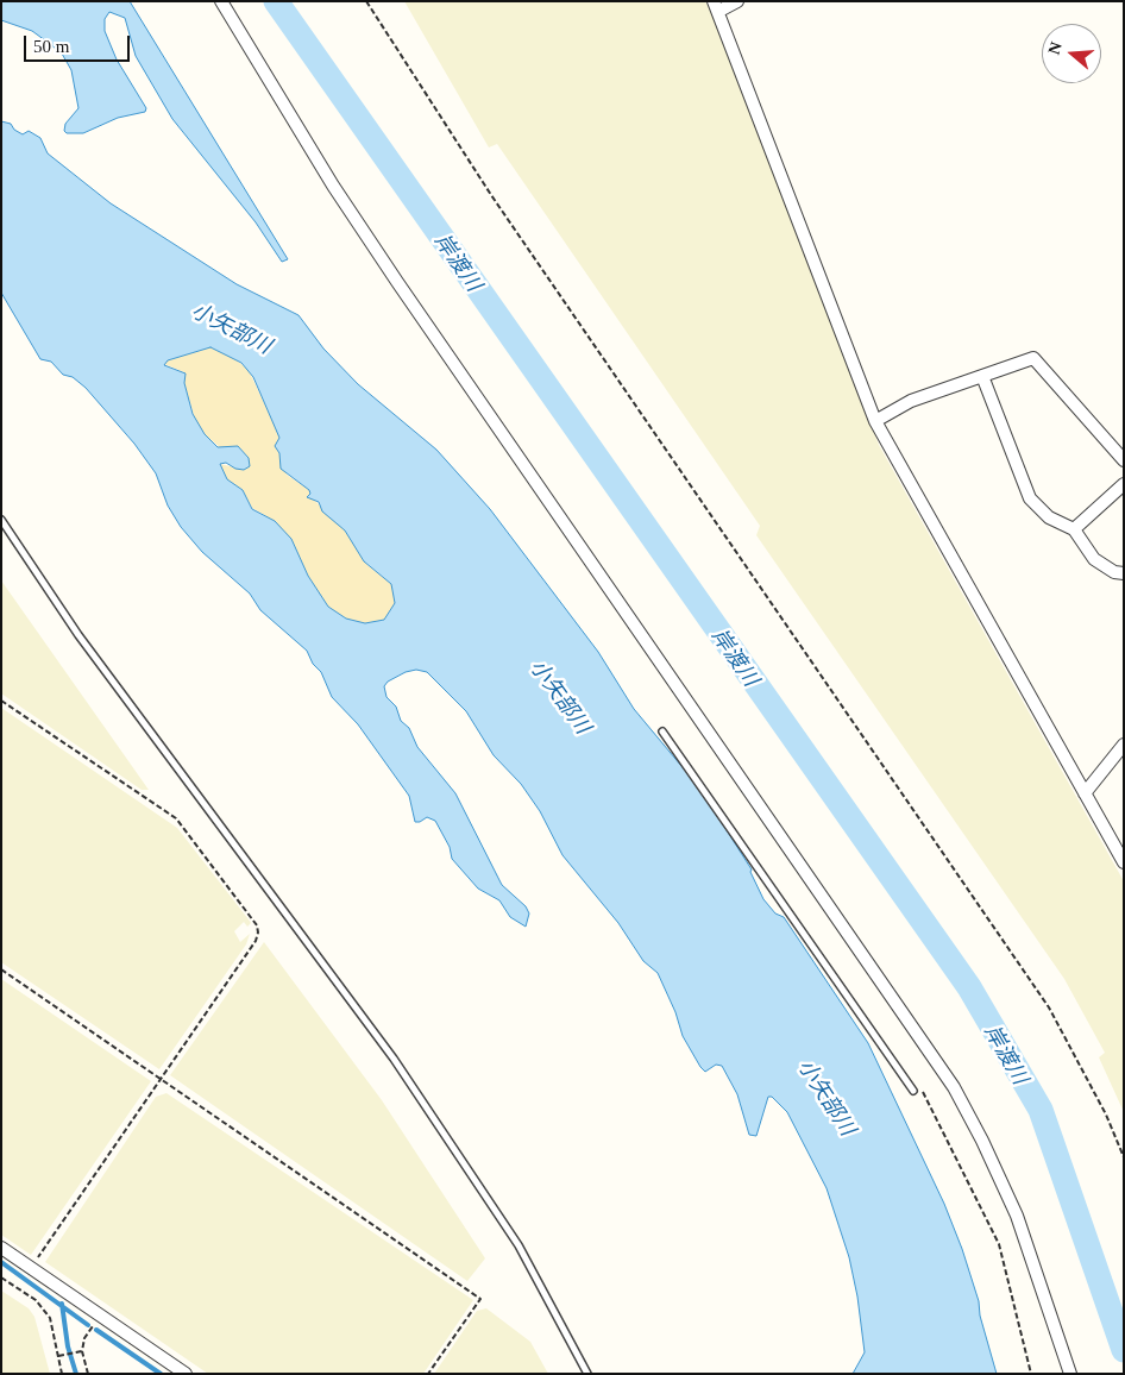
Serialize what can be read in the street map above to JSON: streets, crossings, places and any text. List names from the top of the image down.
{
  "water": ["岸渡川", "小矢部川"],
  "scale_bar": "50 m",
  "north": "left"
}
